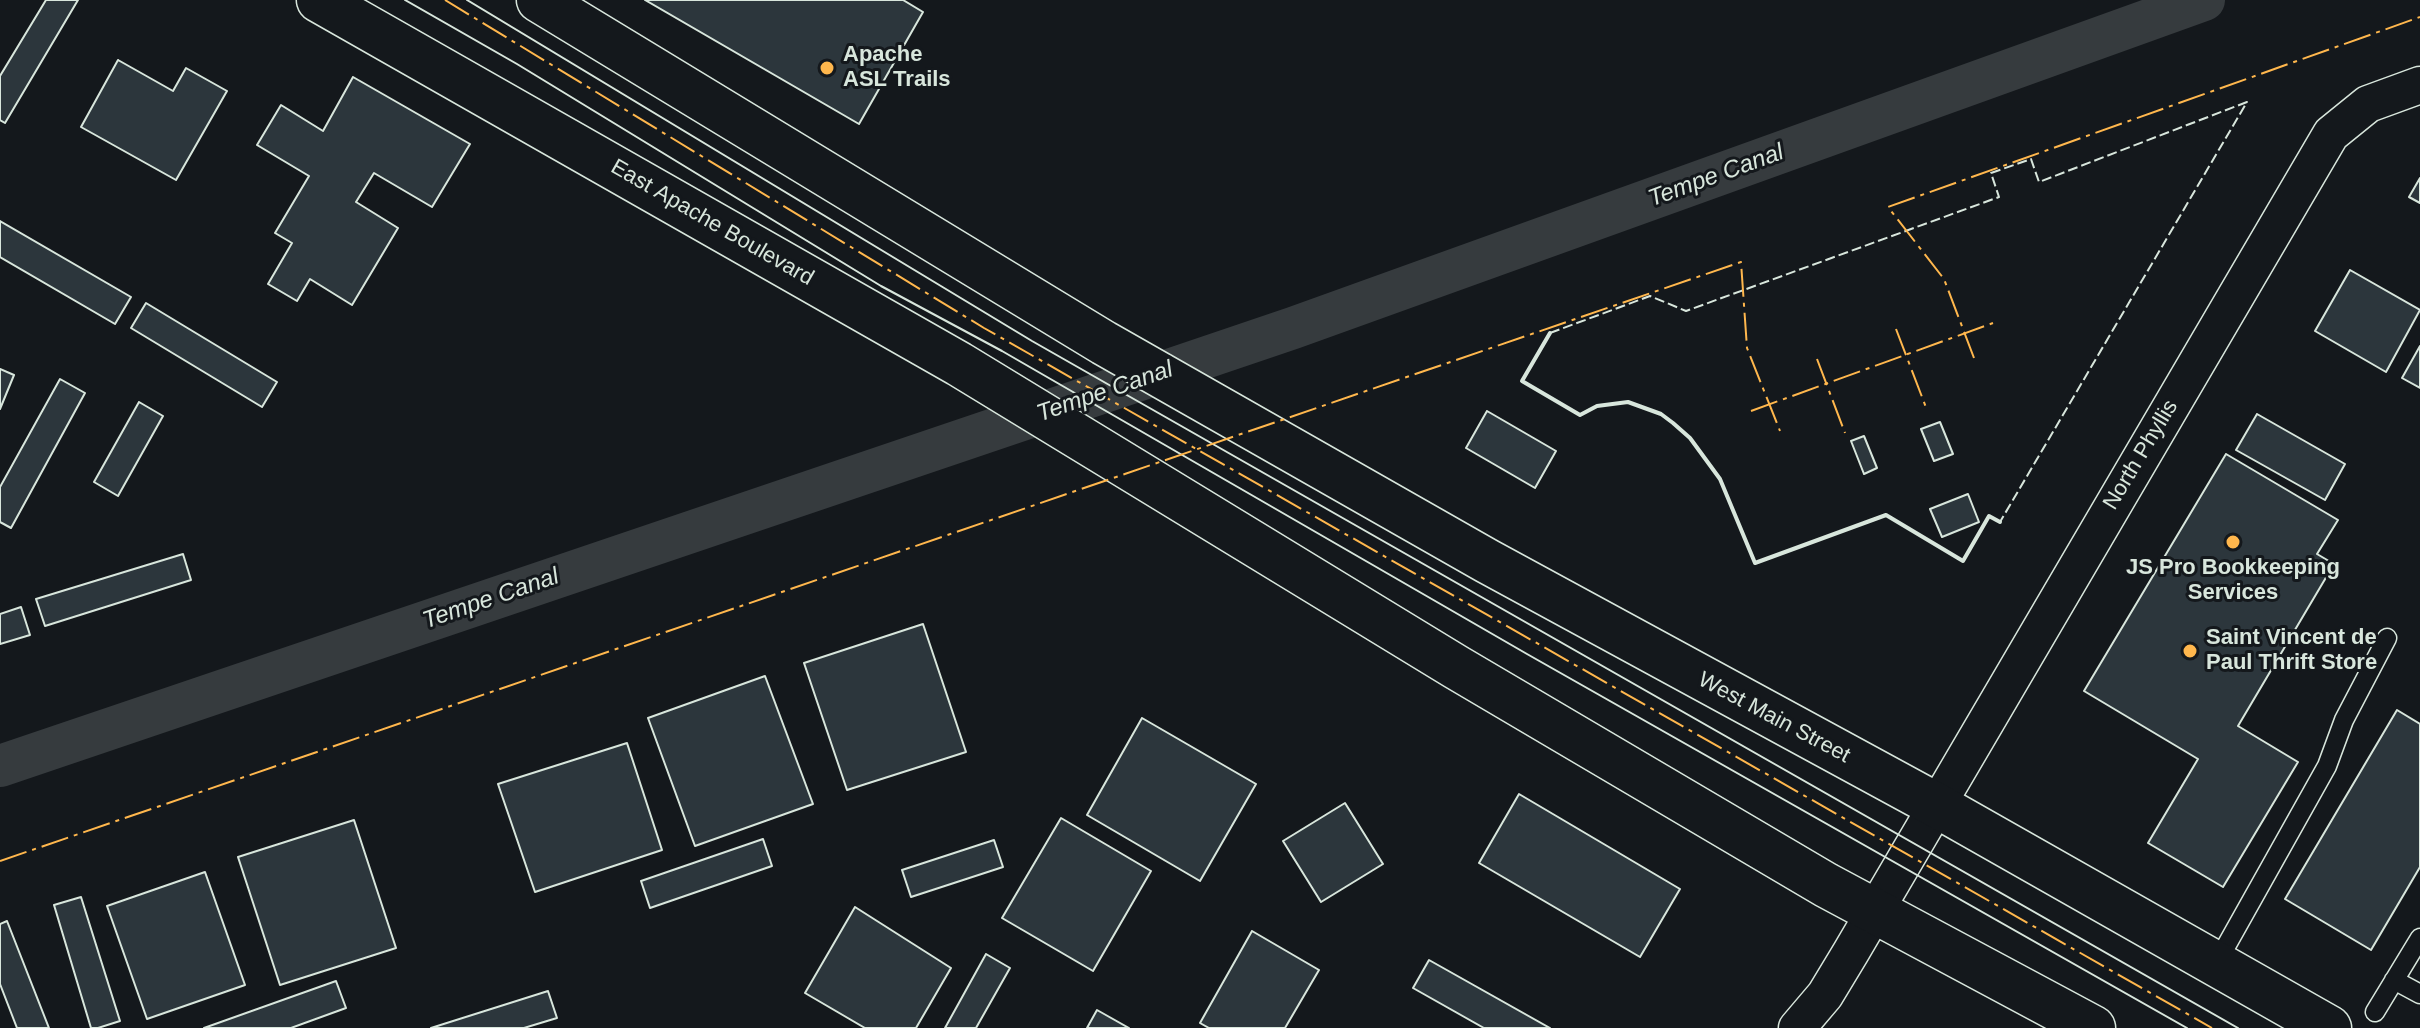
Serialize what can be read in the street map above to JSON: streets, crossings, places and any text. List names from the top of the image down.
{
  "streets": {
    "main road": ["East Apache Boulevard", "West Main Street"],
    "street": ["North Phyllis"]
  },
  "crossings": [
    ["East Apache Boulevard", "North Phyllis"],
    ["North Phyllis", "West Main Street"]
  ],
  "water": ["Tempe Canal"],
  "places": ["Apache ASL Trails", "JS Pro Bookkeeping Services", "Saint Vincent de Paul Thrift Store"]
}
